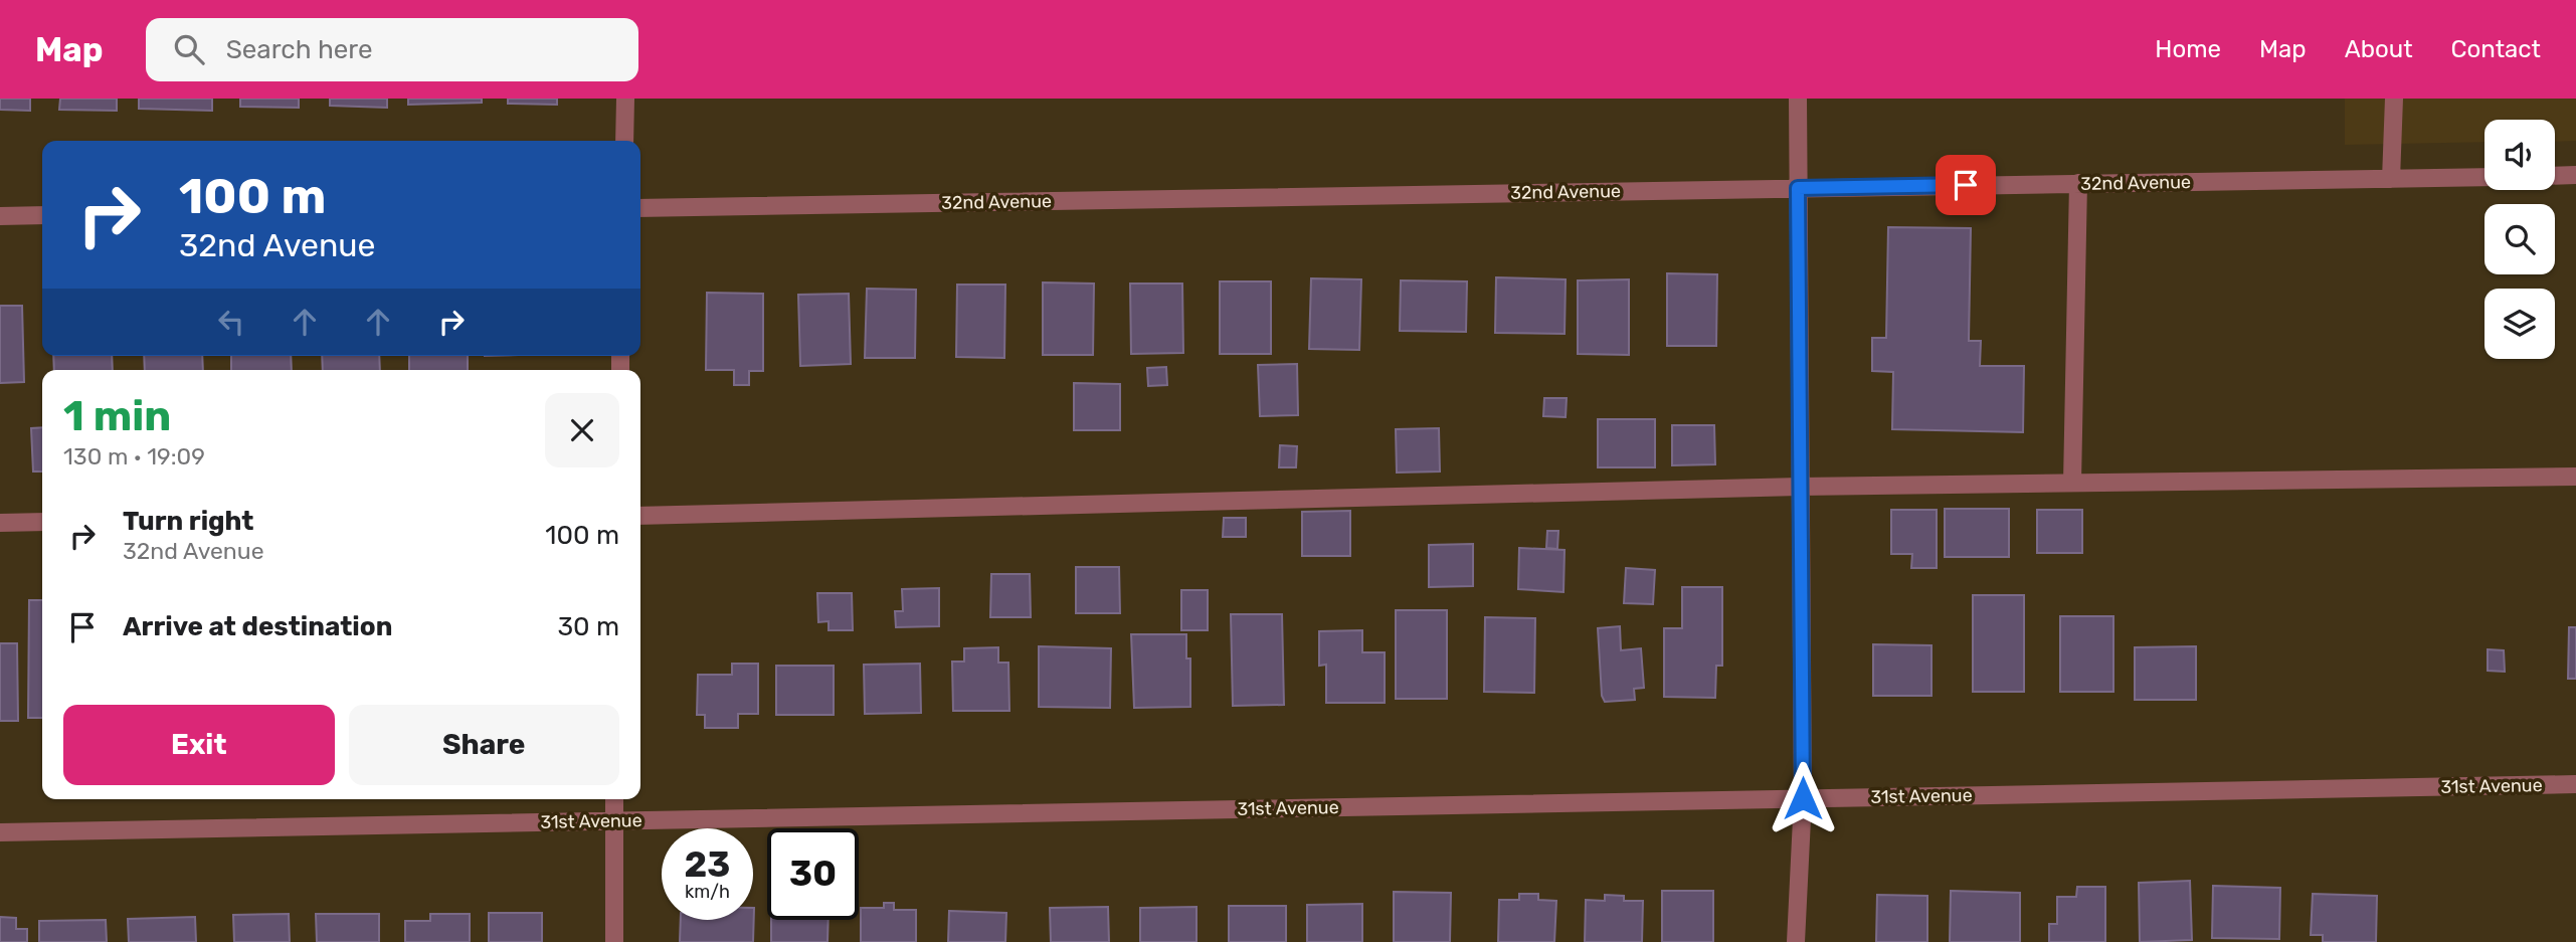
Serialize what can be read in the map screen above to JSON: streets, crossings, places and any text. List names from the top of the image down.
{
  "streets": {
    "street": ["32nd Avenue", "31st Avenue"]
  },
  "page": {
    "header": "Map",
    "search": "Search here",
    "nav": [
      "Home",
      "Map",
      "About",
      "Contact"
    ],
    "turn": ["100 m", "32nd Avenue"],
    "heading": ["1 min", "130 m · 19:09"],
    "list": [
      {
        "name": "Turn right",
        "note": "32nd Avenue",
        "value": "100 m"
      },
      {
        "name": "Arrive at destination",
        "value": "30 m"
      }
    ],
    "buttons": ["Exit", "Share"],
    "speed": "23 km/h",
    "limit": "30"
  }
}
